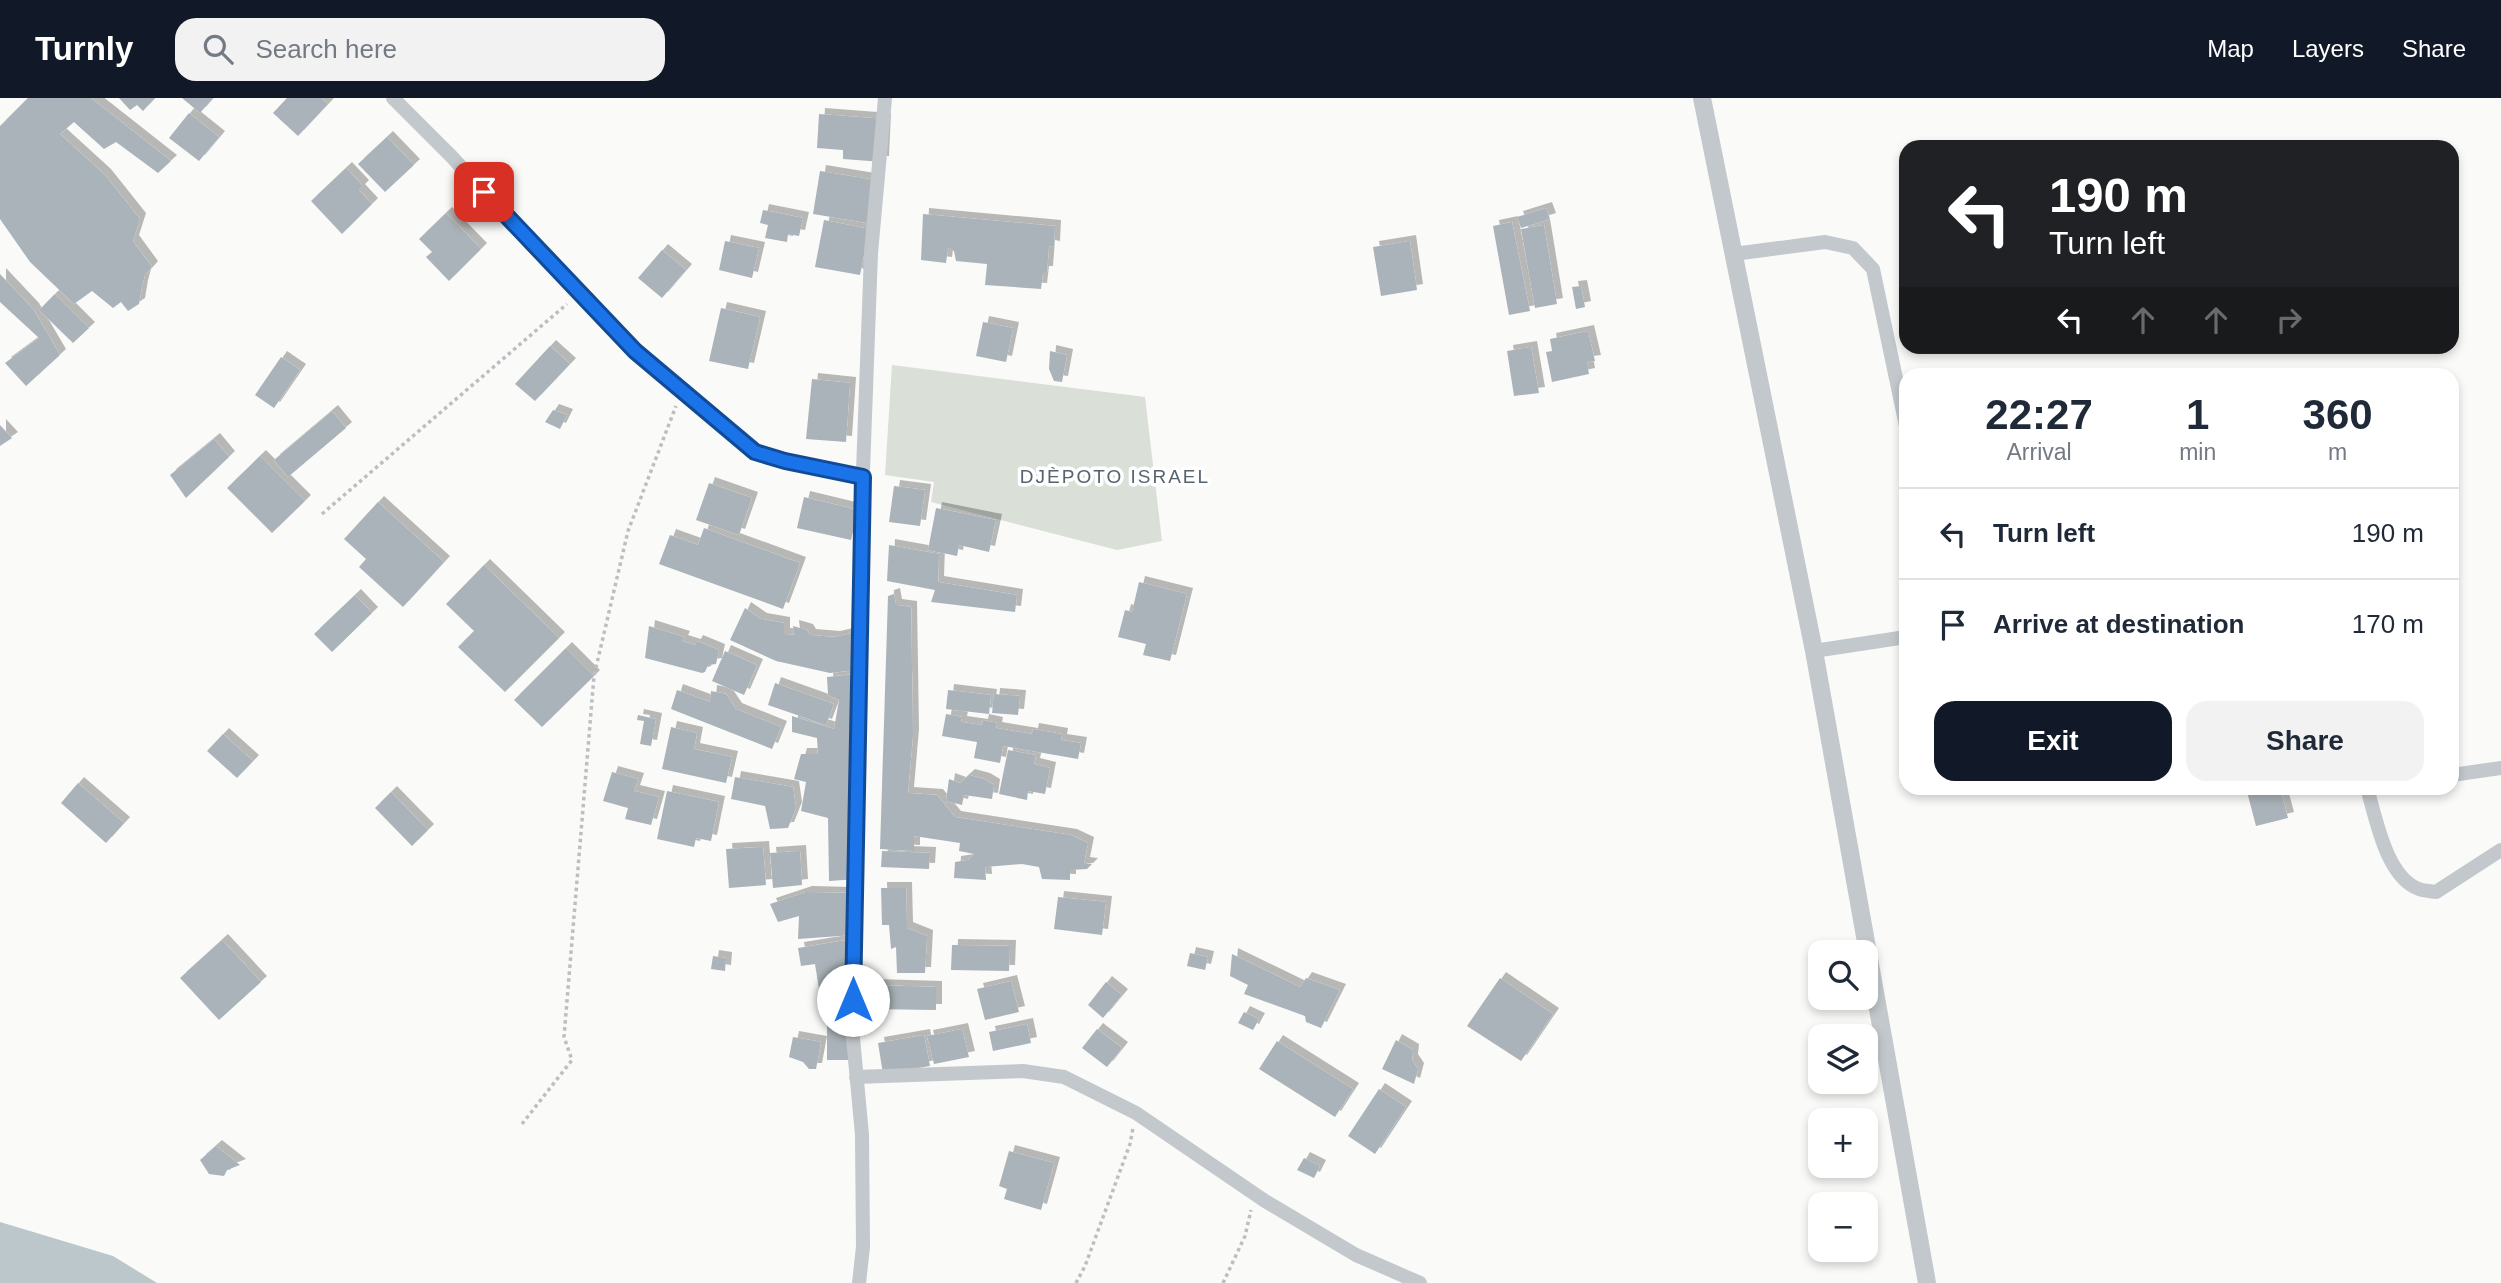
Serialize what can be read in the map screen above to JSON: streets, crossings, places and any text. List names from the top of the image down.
{
  "districts": ["DJÈPOTO ISRAEL"],
  "page": {
    "header": "Turnly",
    "search": "Search here",
    "nav": ["Map", "Layers", "Share"],
    "turn": ["190 m", "Turn left"],
    "eta": [
      "22:27",
      "Arrival",
      "1",
      "min",
      "360",
      "m"
    ],
    "list": [
      {
        "name": "Turn left",
        "value": "190 m"
      },
      {
        "name": "Arrive at destination",
        "value": "170 m"
      }
    ],
    "buttons": ["Exit", "Share"],
    "map_buttons": ["+", "−"]
  }
}
